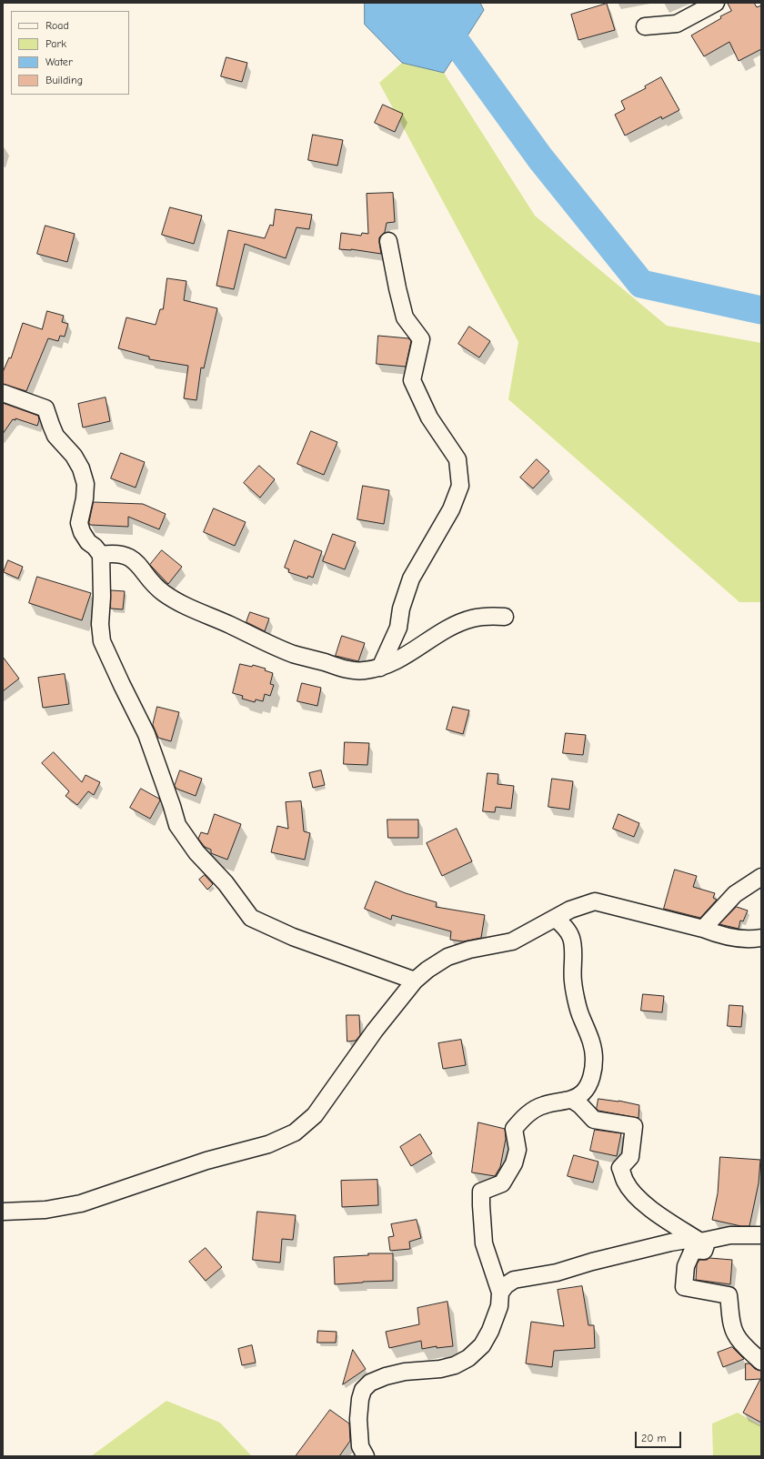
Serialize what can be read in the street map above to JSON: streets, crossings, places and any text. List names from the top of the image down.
{
  "legend": [
    "Road",
    "Park",
    "Water",
    "Building"
  ],
  "scale_bar": "20 m"
}
